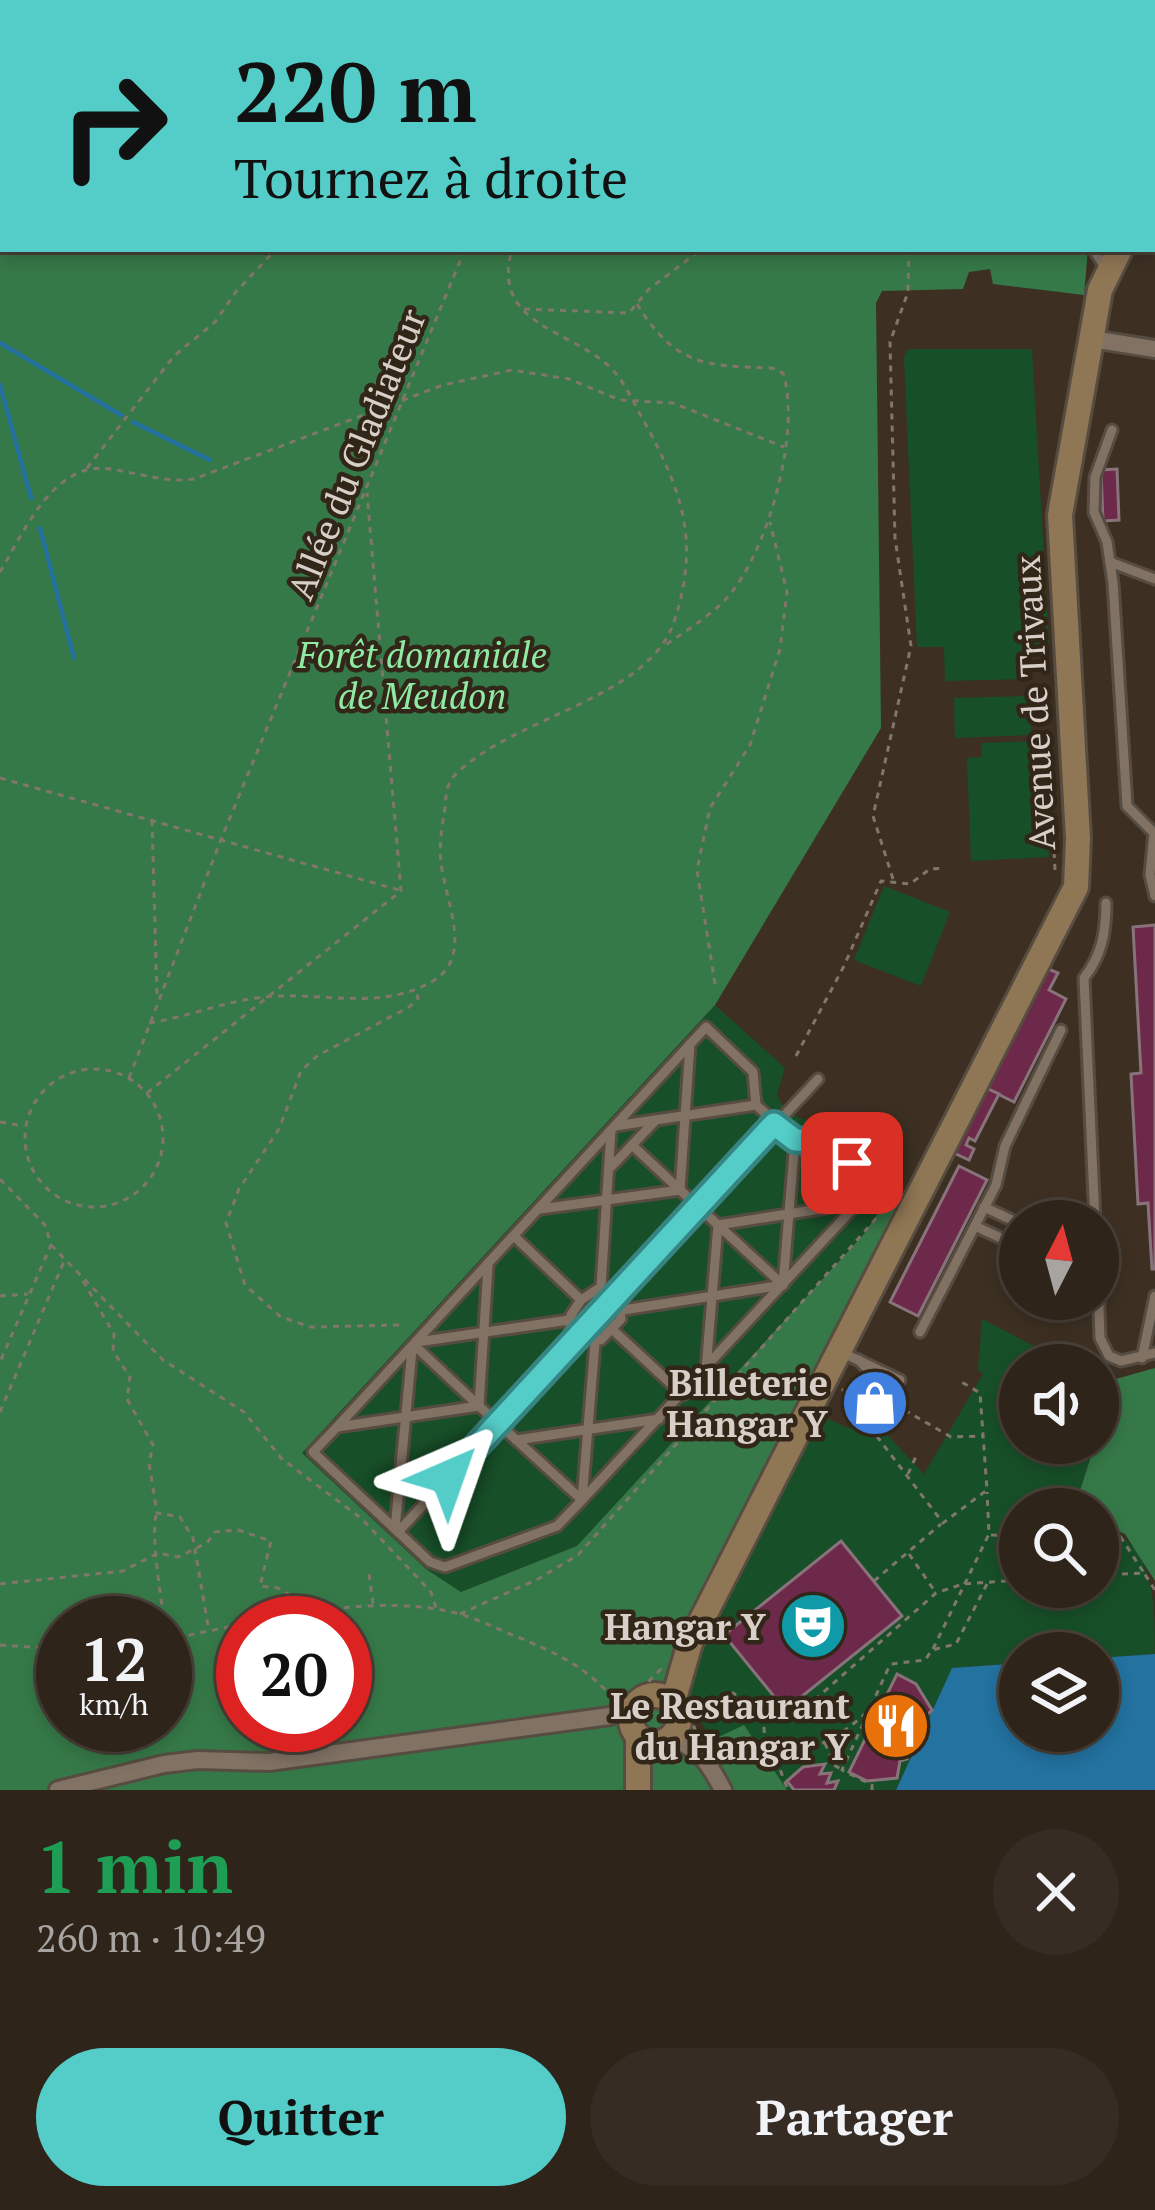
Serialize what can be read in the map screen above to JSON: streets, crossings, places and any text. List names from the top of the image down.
{
  "streets": {
    "main road": ["Avenue de Trivaux"],
    "path": ["Allée du Gladiateur"]
  },
  "parks": ["Forêt domaniale de Meudon"],
  "places": {
    "shop": ["Billeterie Hangar Y"],
    "theatre": ["Hangar Y"],
    "restaurant": ["Le Restaurant du Hangar Y"]
  },
  "north": "top",
  "page": {
    "turn": ["220 m", "Tournez à droite"],
    "speed": "12 km/h",
    "limit": "20",
    "heading": ["1 min", "260 m · 10:49"],
    "buttons": ["Quitter", "Partager"]
  }
}
